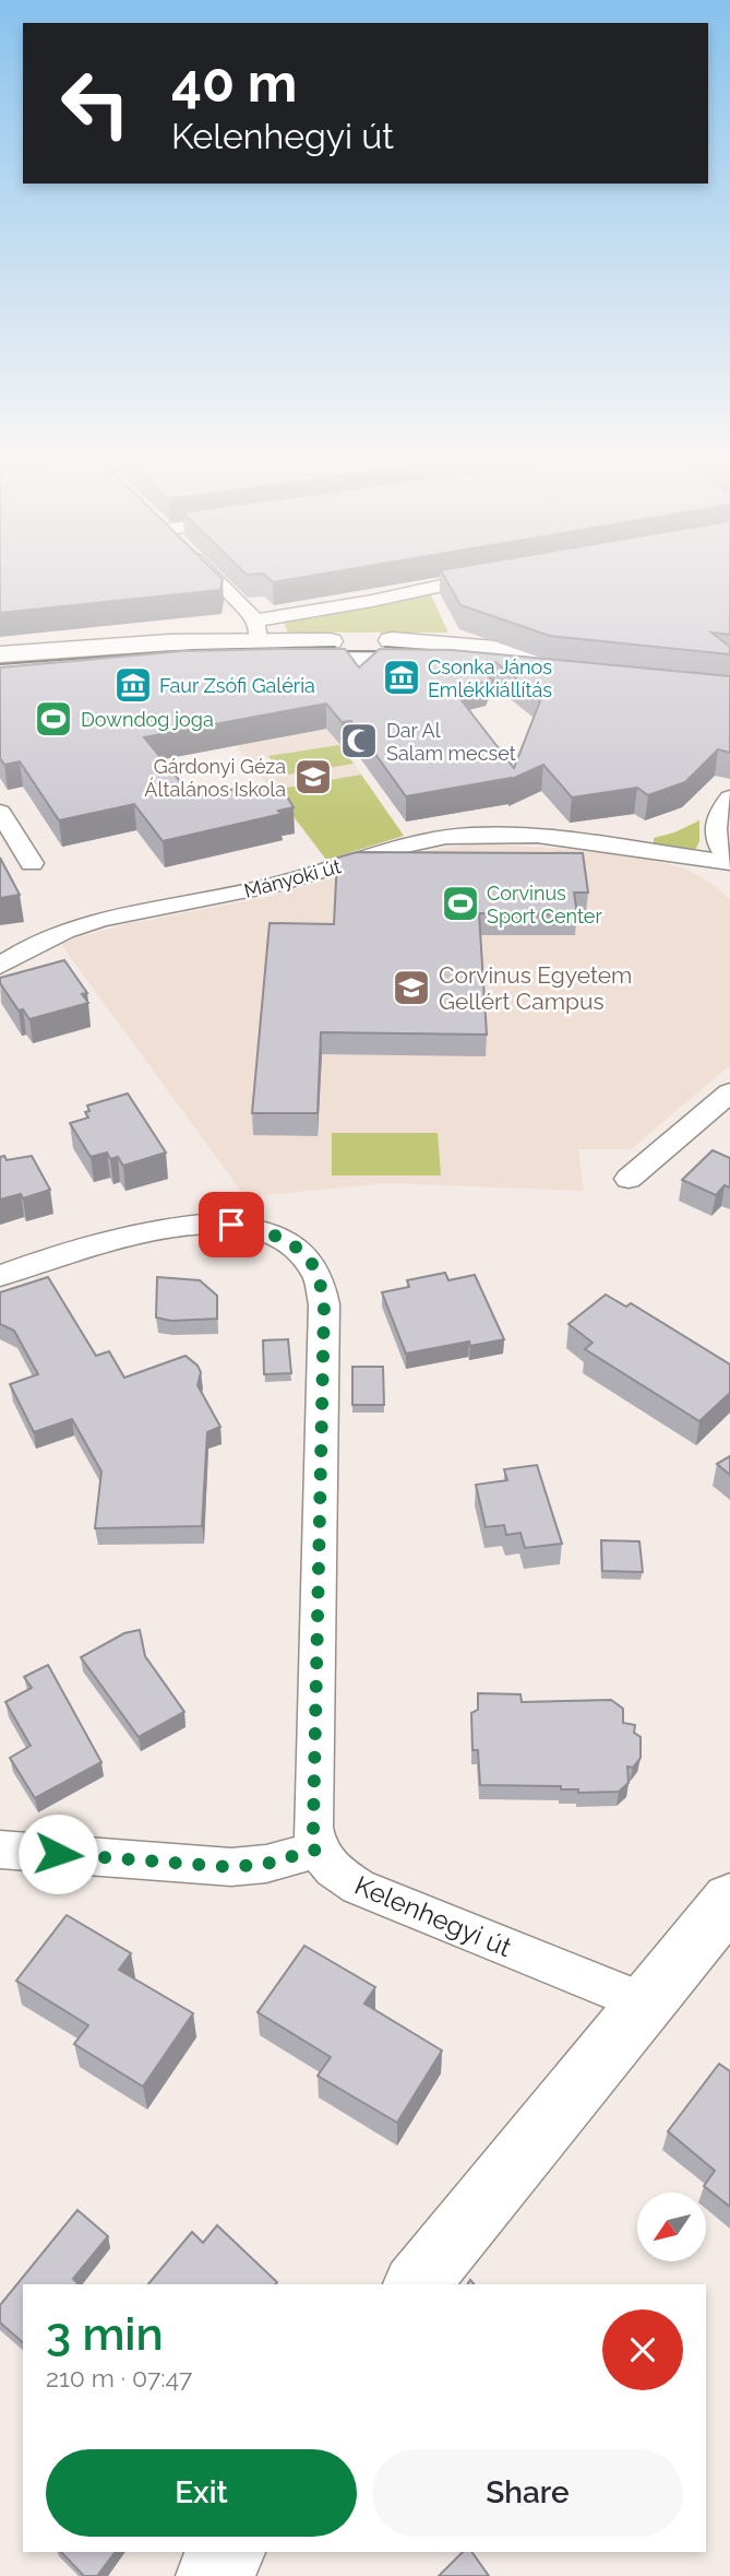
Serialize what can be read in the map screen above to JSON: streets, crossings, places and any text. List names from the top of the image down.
{
  "streets": {
    "street": ["Mányoki út", "Kelenhegyi út"]
  },
  "places": {
    "museum": ["Csonka János Emlékkiállítás", "Faur Zsófi Galéria"],
    "sports": ["Downdog joga", "Corvinus Sport Center"],
    "mosque": ["Dar Al Salam mecset"],
    "school or university": ["Gárdonyi Géza Általános Iskola", "Corvinus Egyetem Gellért Campus"]
  },
  "north": "bottom left",
  "page": {
    "turn": ["40 m", "Kelenhegyi út"],
    "heading": ["3 min", "210 m · 07:47"],
    "buttons": ["Exit", "Share"]
  }
}
